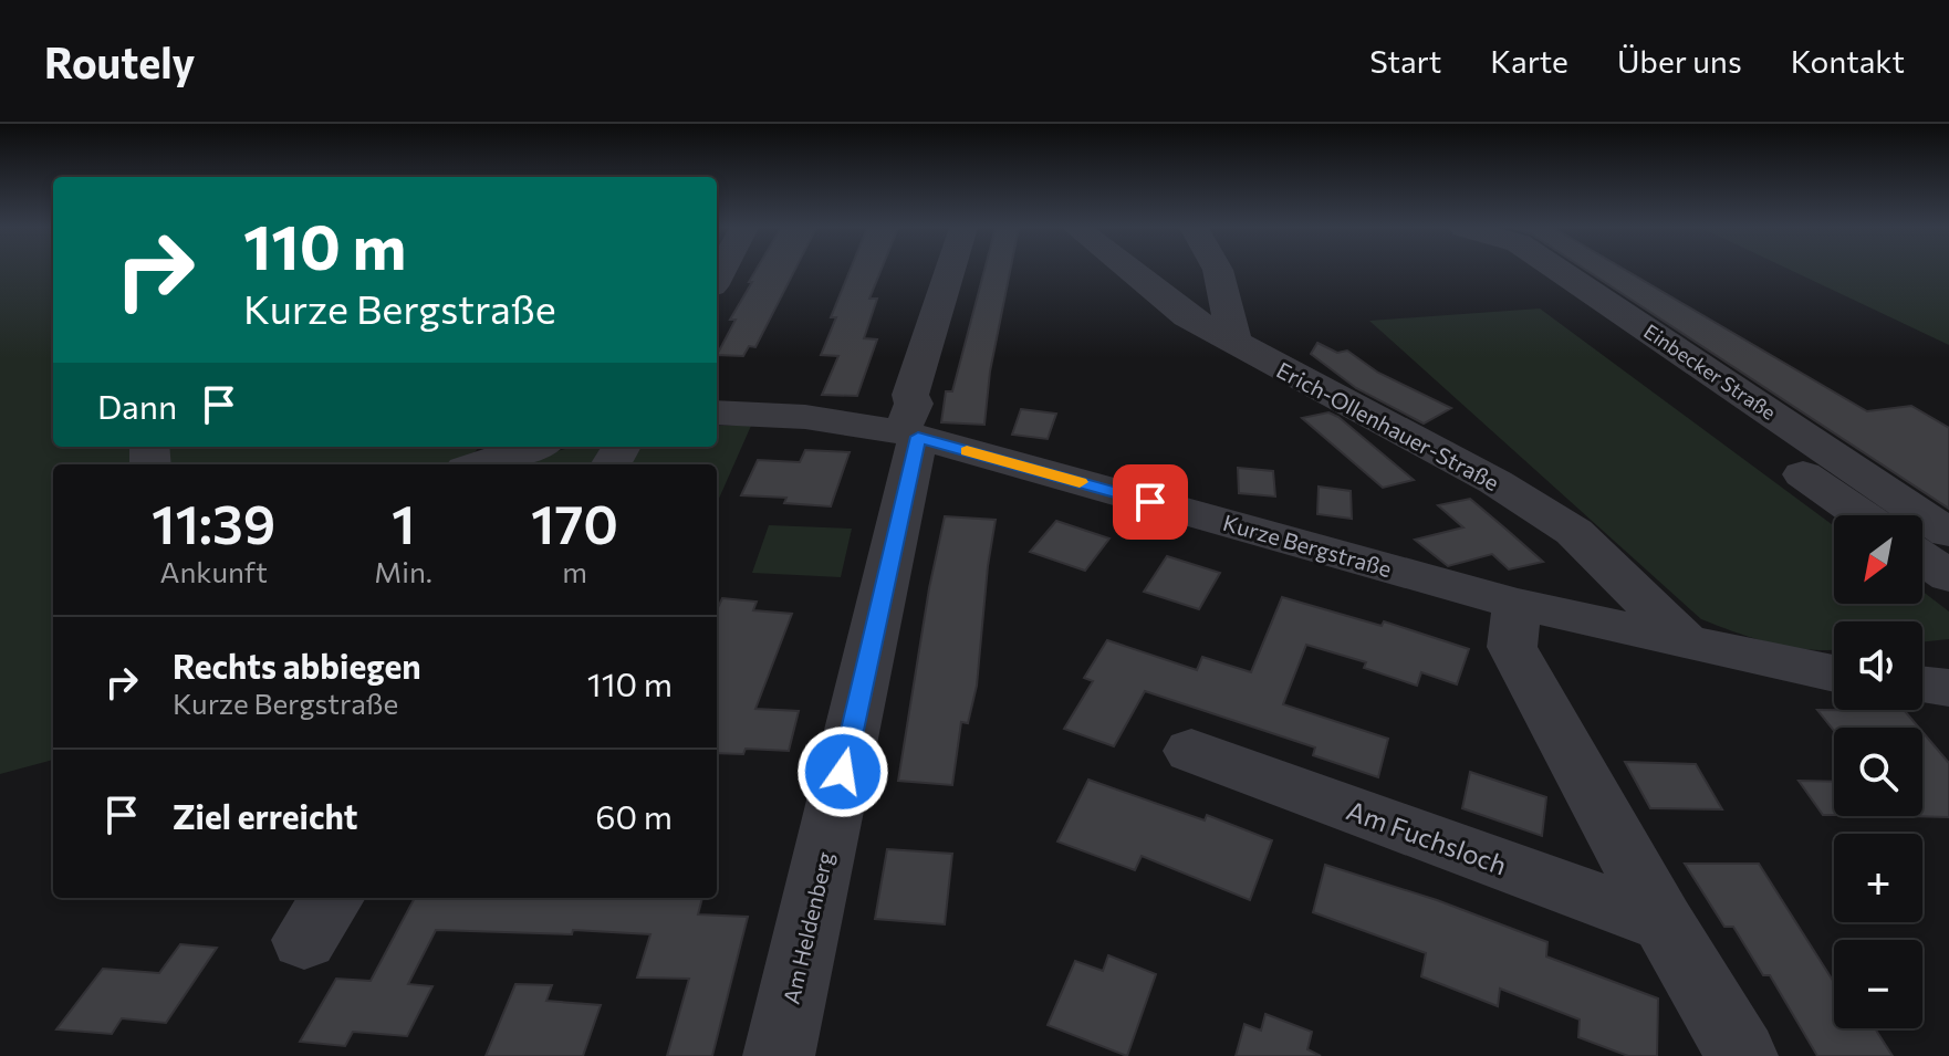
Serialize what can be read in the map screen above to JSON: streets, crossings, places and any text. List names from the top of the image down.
{
  "streets": {
    "street": [
      "Einbecker Straße",
      "Erich-Ollenhauer-Straße",
      "Kurze Bergstraße",
      "Am Fuchsloch",
      "Am Heldenberg"
    ]
  },
  "crossings": [
    ["Erich-Ollenhauer-Straße", "Kurze Bergstraße"],
    ["Kurze Bergstraße", "Am Heldenberg"]
  ],
  "north": "bottom left",
  "page": {
    "header": "Routely",
    "nav": [
      "Start",
      "Karte",
      "Über uns",
      "Kontakt"
    ],
    "turn": ["110 m", "Kurze Bergstraße"],
    "then": "Dann",
    "eta": [
      "11:39",
      "Ankunft",
      "1",
      "Min.",
      "170",
      "m"
    ],
    "map_buttons": ["+", "−"],
    "list": [
      {
        "name": "Rechts abbiegen",
        "note": "Kurze Bergstraße",
        "value": "110 m"
      },
      {
        "name": "Ziel erreicht",
        "value": "60 m"
      }
    ]
  }
}
